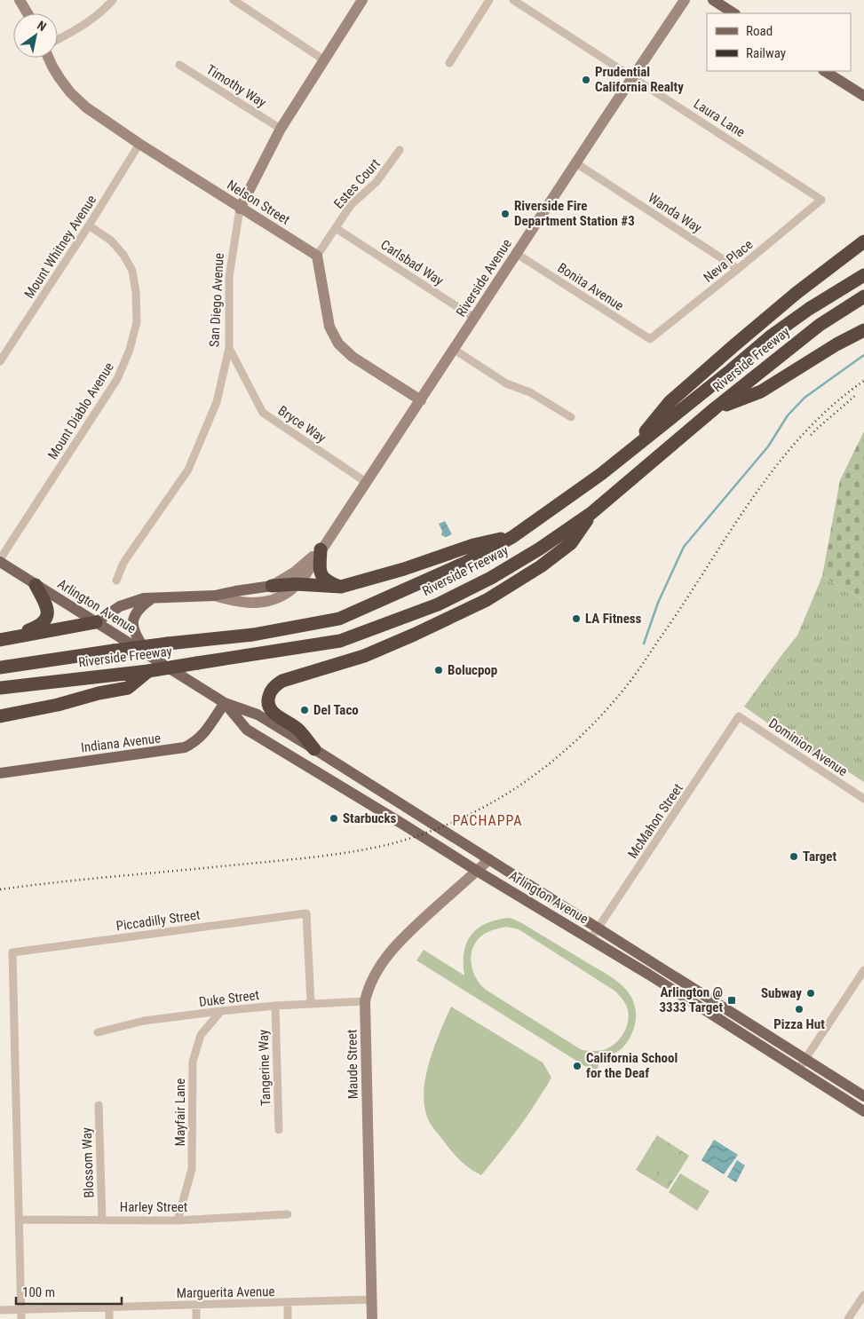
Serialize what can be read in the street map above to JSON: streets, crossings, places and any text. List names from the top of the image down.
{
  "streets": {
    "highway": ["Riverside Freeway"],
    "main road": ["Riverside Avenue", "Arlington Avenue", "Indiana Avenue"],
    "street": [
      "Timothy Way",
      "Laura Lane",
      "Estes Court",
      "Nelson Street",
      "Wanda Way",
      "Mount Whitney Avenue",
      "Neva Place",
      "Carlsbad Way",
      "Bonita Avenue",
      "San Diego Avenue",
      "Mount Diablo Avenue",
      "Bryce Way",
      "Dominion Avenue",
      "McMahon Street",
      "Piccadilly Street",
      "Duke Street",
      "Maude Street",
      "Tangerine Way",
      "Mayfair Lane",
      "Blossom Way",
      "Harley Street",
      "Marguerita Avenue"
    ]
  },
  "crossings": [
    ["Timothy Way", "San Diego Avenue"],
    ["Laura Lane", "Neva Place"],
    ["Laura Lane", "Riverside Avenue"],
    ["Estes Court", "Nelson Street"],
    ["Estes Court", "Carlsbad Way"],
    ["Nelson Street", "Mount Whitney Avenue"],
    ["Nelson Street", "San Diego Avenue"],
    ["Wanda Way", "Neva Place"],
    ["Wanda Way", "Riverside Avenue"],
    ["Mount Whitney Avenue", "Mount Diablo Avenue"],
    ["Neva Place", "Bonita Avenue"],
    ["Carlsbad Way", "Riverside Avenue"],
    ["Riverside Avenue", "Bonita Avenue"],
    ["Riverside Avenue", "Bryce Way"],
    ["Riverside Avenue", "Arlington Avenue"],
    ["San Diego Avenue", "Bryce Way"],
    ["Mount Diablo Avenue", "Arlington Avenue"],
    ["Arlington Avenue", "Indiana Avenue"],
    ["Arlington Avenue", "McMahon Street"],
    ["Arlington Avenue", "Maude Street"],
    ["Dominion Avenue", "McMahon Street"],
    ["Piccadilly Street", "Duke Street"],
    ["Piccadilly Street", "Harley Street"],
    ["Duke Street", "Maude Street"],
    ["Duke Street", "Tangerine Way"],
    ["Duke Street", "Mayfair Lane"],
    ["Maude Street", "Marguerita Avenue"],
    ["Mayfair Lane", "Harley Street"],
    ["Blossom Way", "Harley Street"]
  ],
  "districts": ["PACHAPPA"],
  "places": {
    "other": [
      "Prudential California Realty",
      "Riverside Fire Department Station #3",
      "LA Fitness",
      "Bolucpop",
      "Del Taco",
      "Starbucks",
      "Target",
      "Subway",
      "Pizza Hut",
      "California School for the Deaf"
    ],
    "transit": ["Arlington @ 3333 Target"]
  },
  "legend": ["Road", "Railway"],
  "scale_bar": "100 m",
  "north": "top right"
}
